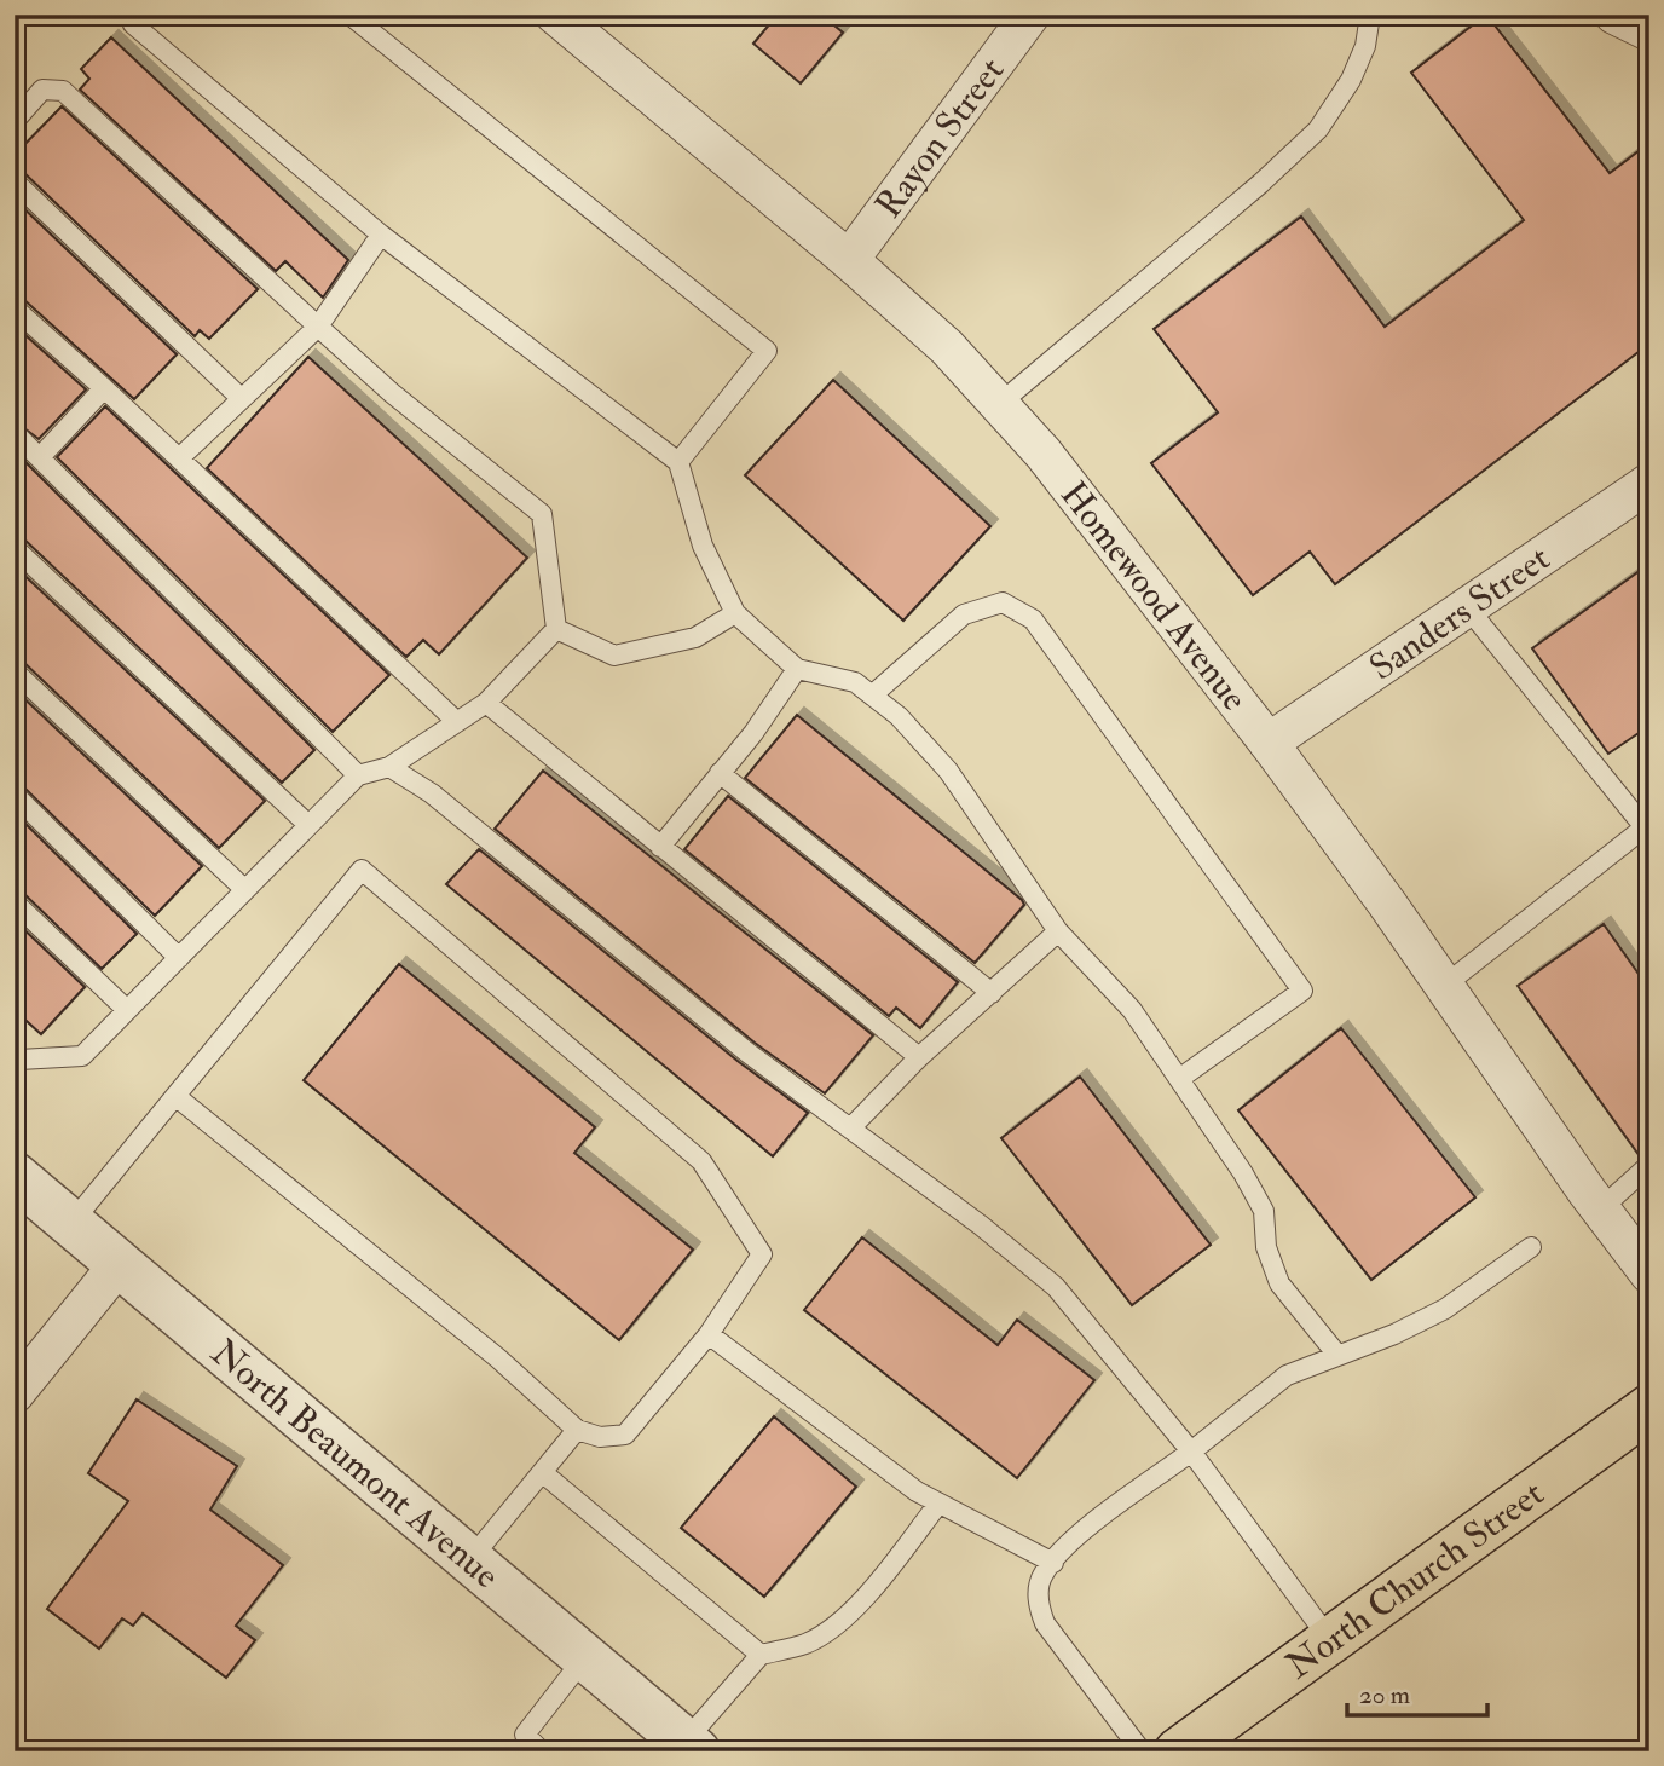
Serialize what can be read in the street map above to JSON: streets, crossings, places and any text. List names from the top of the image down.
{
  "streets": {
    "main road": ["North Church Street"],
    "street": [
      "Rayon Street",
      "Homewood Avenue",
      "Sanders Street",
      "North Beaumont Avenue"
    ]
  },
  "crossings": [
    ["Rayon Street", "Homewood Avenue"],
    ["Homewood Avenue", "Sanders Street"]
  ],
  "scale_bar": "20 m"
}
